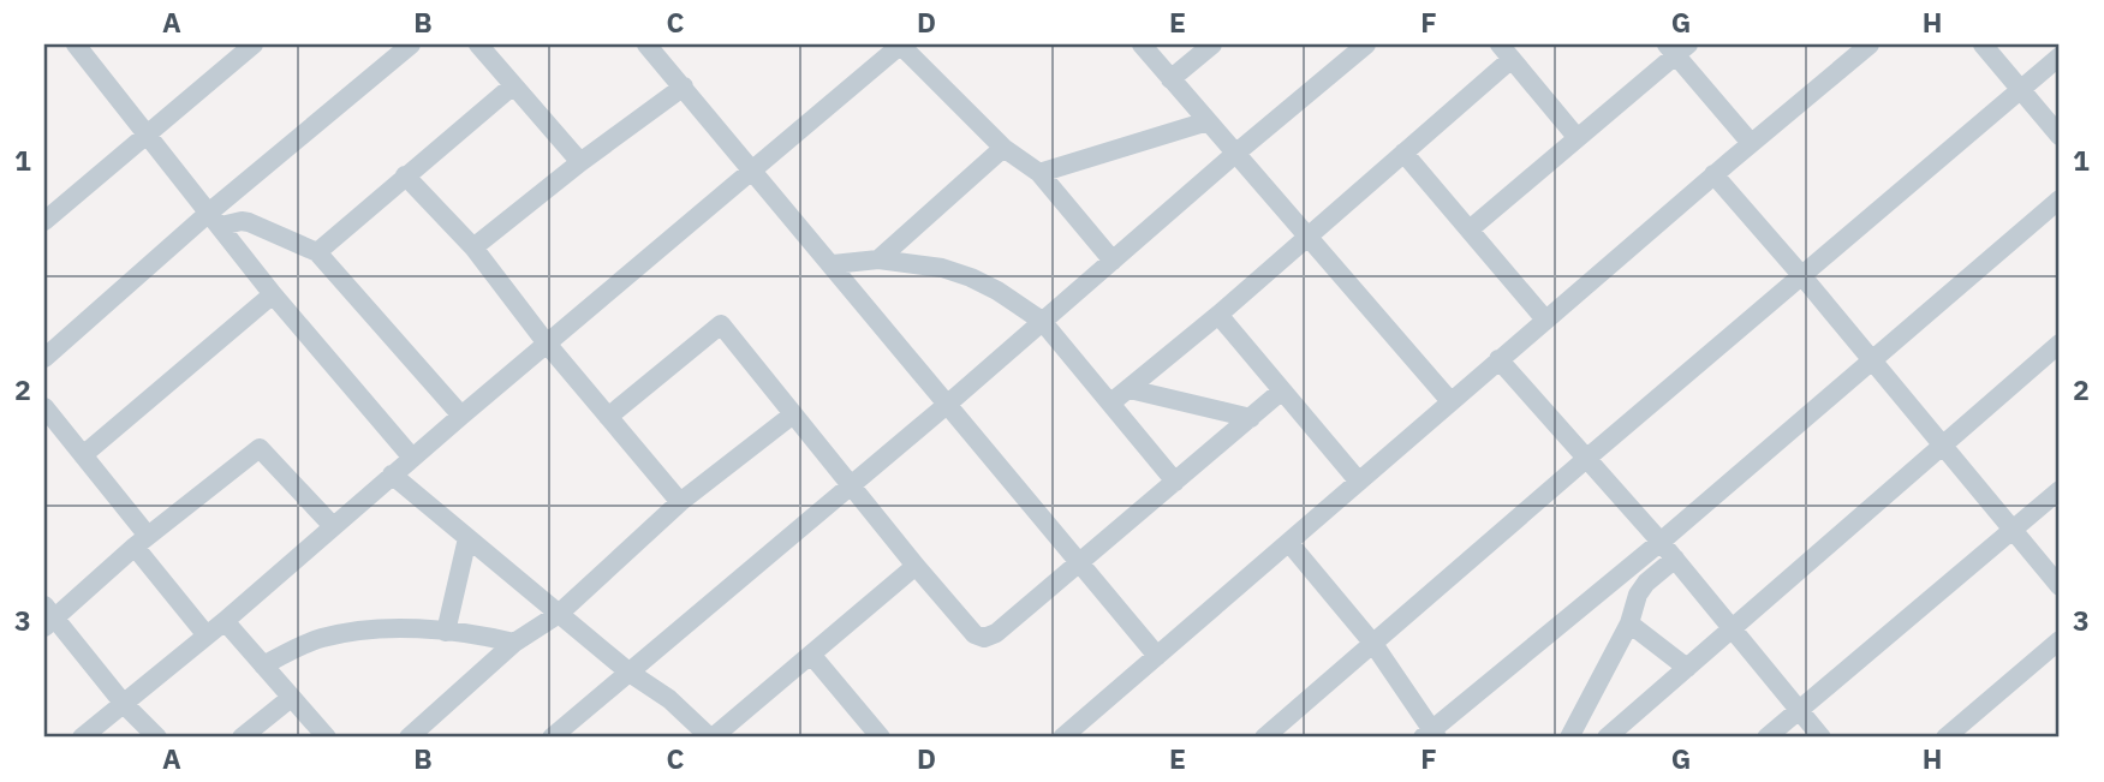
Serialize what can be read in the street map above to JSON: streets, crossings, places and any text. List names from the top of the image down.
{
  "grid": {
    "columns": [
      "A",
      "B",
      "C",
      "D",
      "E",
      "F",
      "G",
      "H"
    ],
    "rows": ["1", "2", "3"]
  }
}
